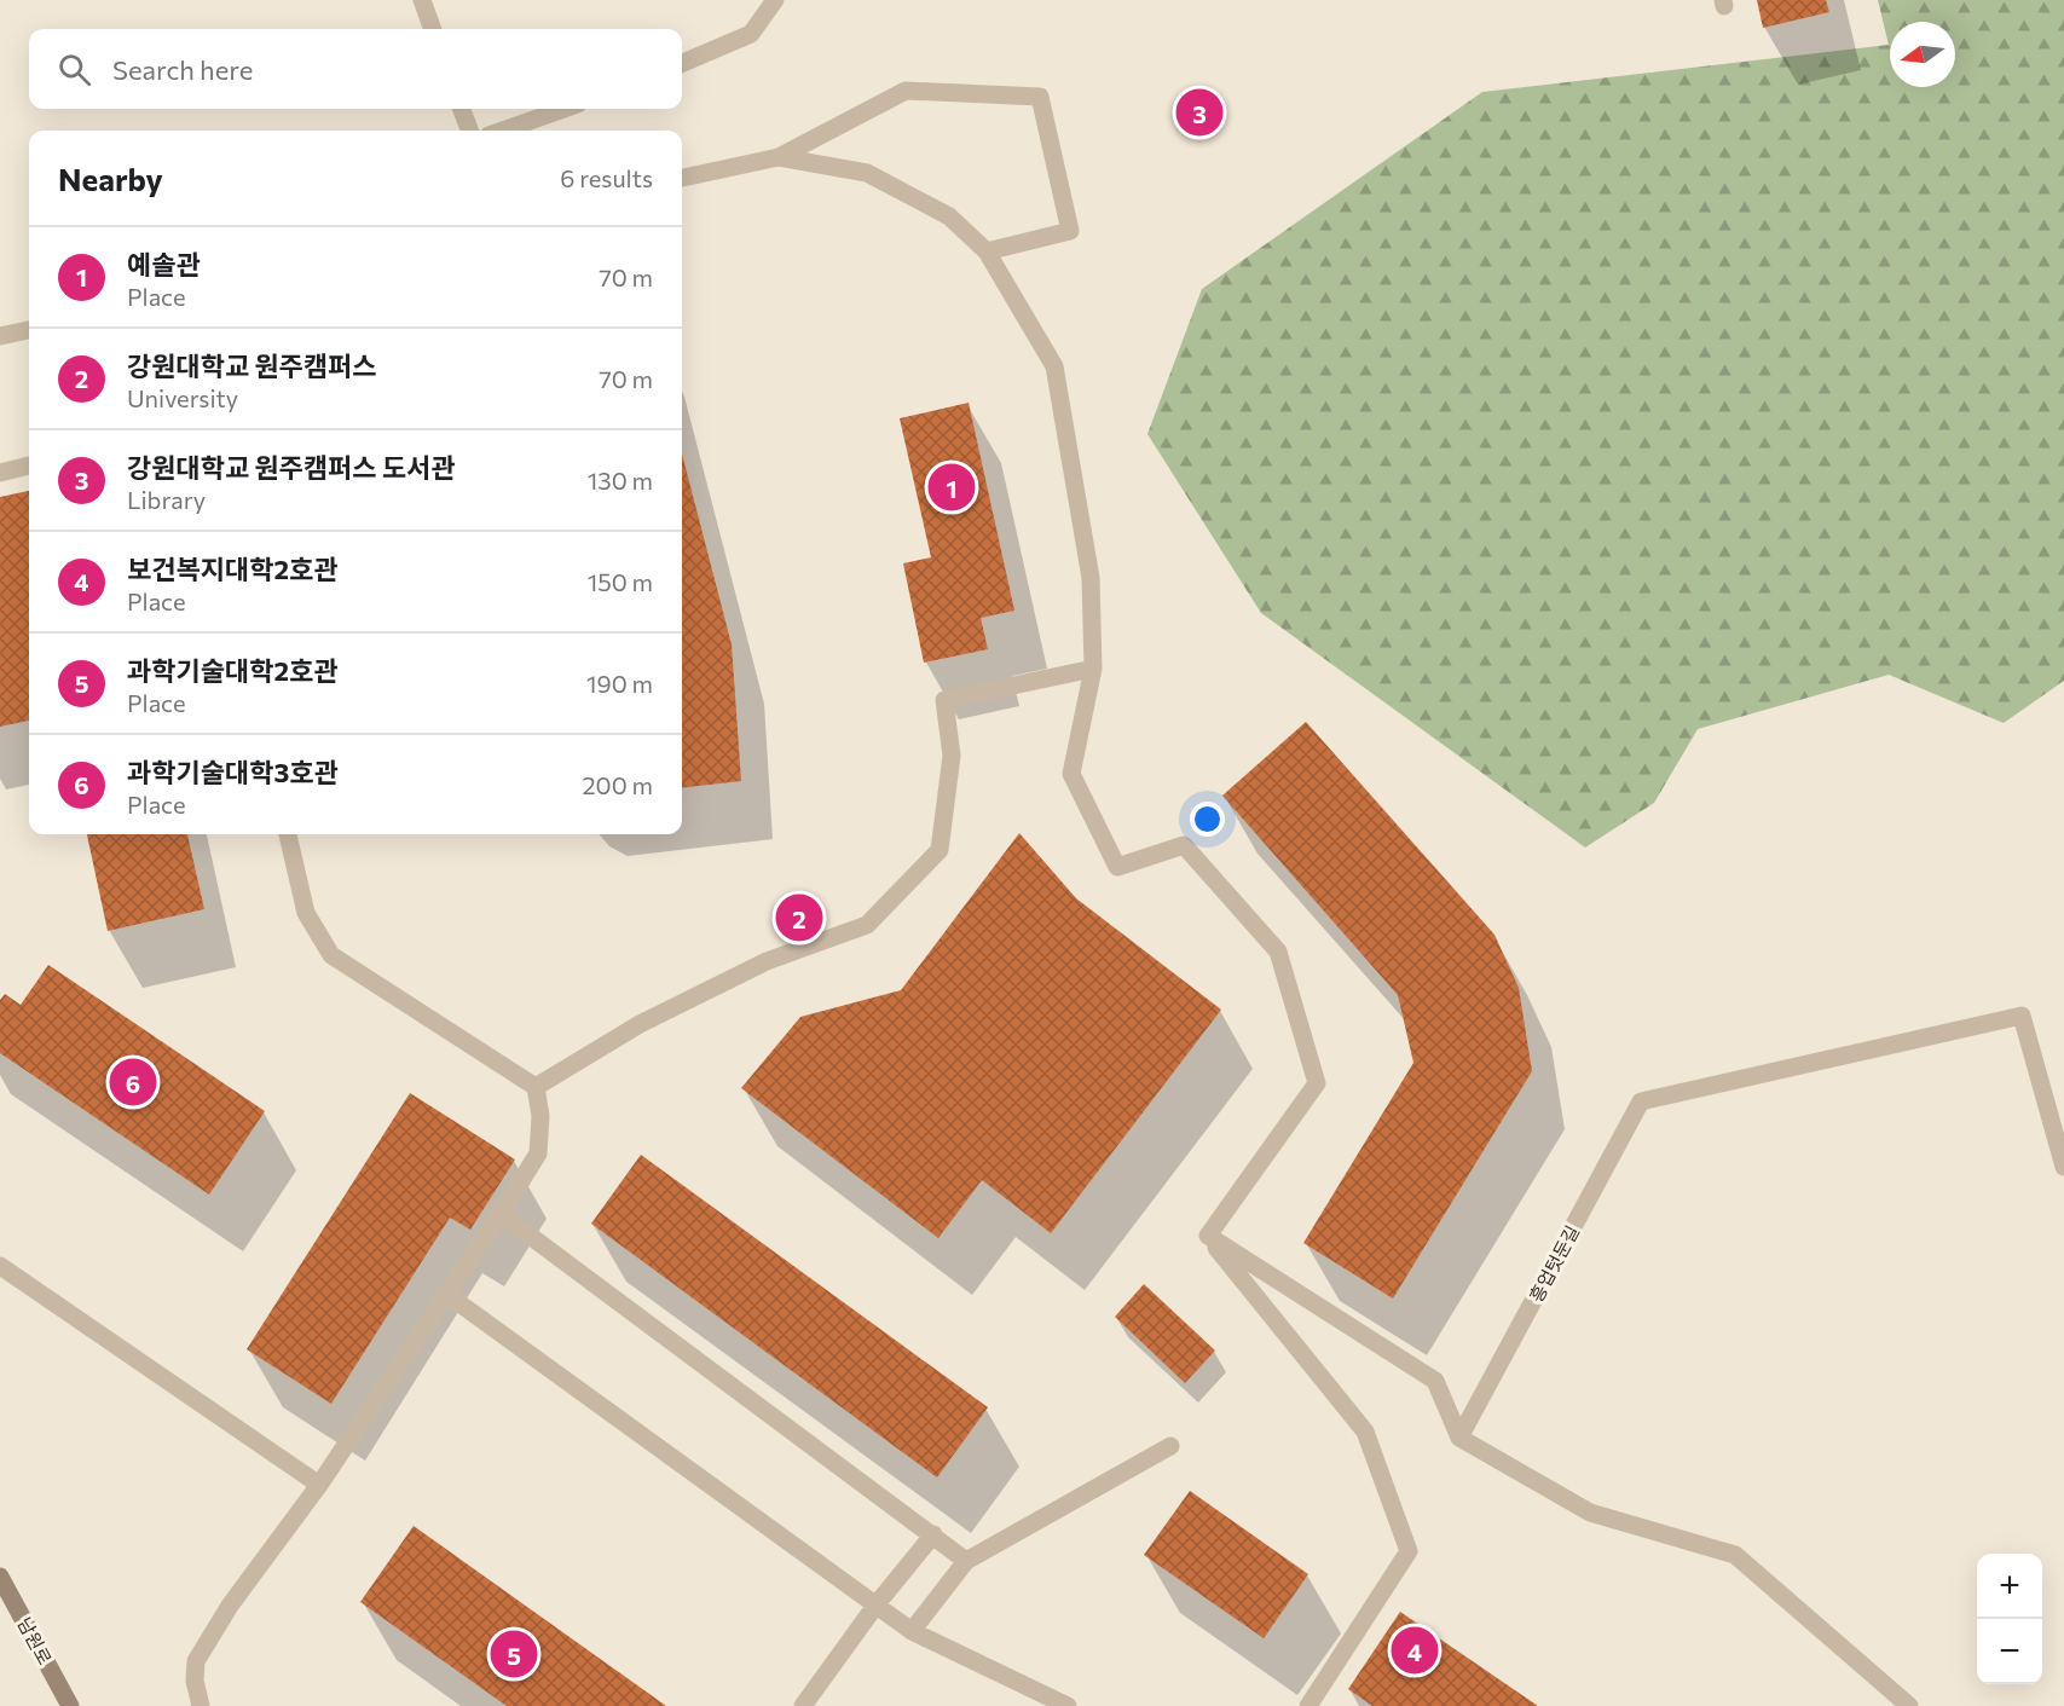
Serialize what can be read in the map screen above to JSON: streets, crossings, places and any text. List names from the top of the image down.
{
  "streets": {
    "street": ["흥업텃둔길", "남원로"]
  },
  "north": "left",
  "page": {
    "search": "Search here",
    "pins": [
      "3",
      "1",
      "2",
      "6",
      "4",
      "5"
    ],
    "heading": ["Nearby", "6 results"],
    "list": [
      {
        "mark": "1",
        "name": "예솔관",
        "note": "Place",
        "value": "70 m"
      },
      {
        "mark": "2",
        "name": "강원대학교 원주캠퍼스",
        "note": "University",
        "value": "70 m"
      },
      {
        "mark": "3",
        "name": "강원대학교 원주캠퍼스 도서관",
        "note": "Library",
        "value": "130 m"
      },
      {
        "mark": "4",
        "name": "보건복지대학2호관",
        "note": "Place",
        "value": "150 m"
      },
      {
        "mark": "5",
        "name": "과학기술대학2호관",
        "note": "Place",
        "value": "190 m"
      },
      {
        "mark": "6",
        "name": "과학기술대학3호관",
        "note": "Place",
        "value": "200 m"
      }
    ],
    "map_buttons": ["+", "−"]
  }
}
